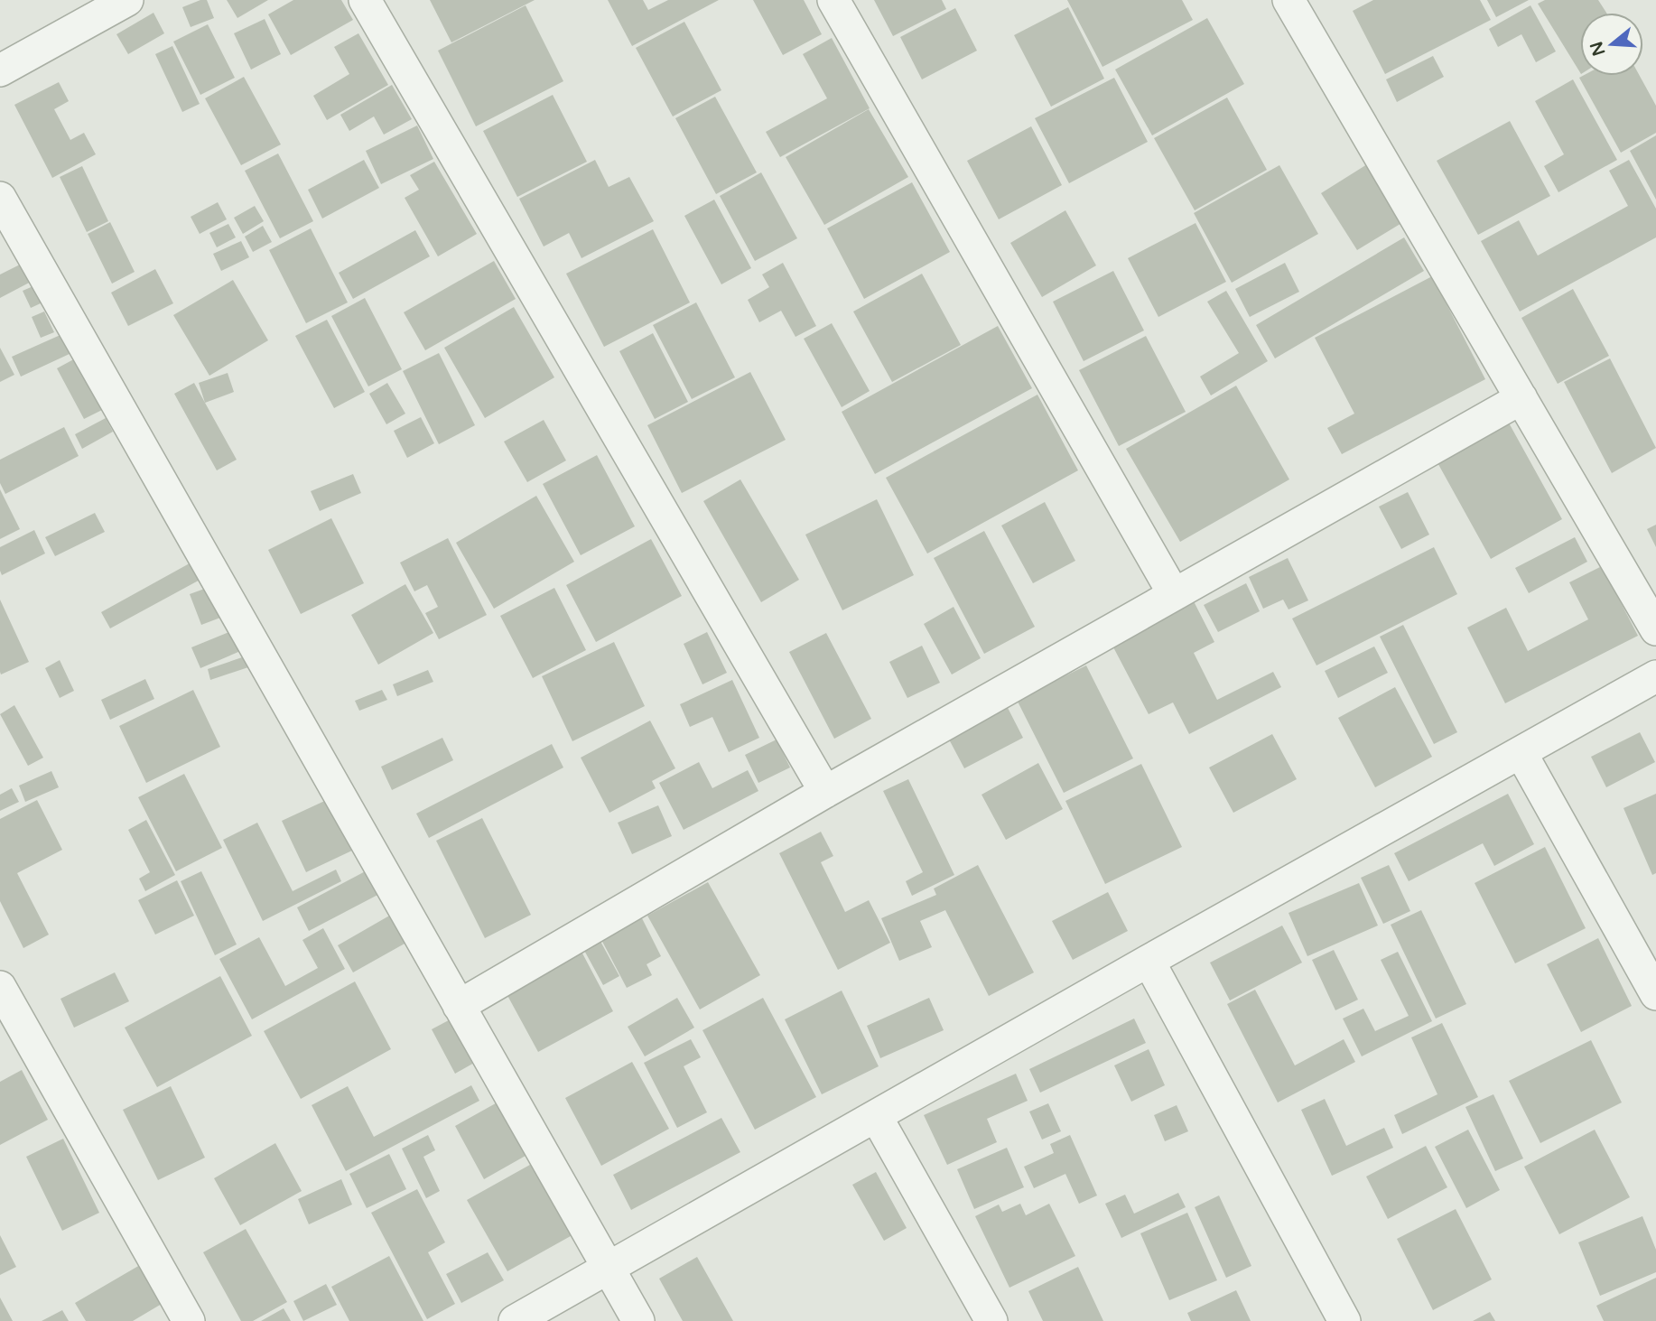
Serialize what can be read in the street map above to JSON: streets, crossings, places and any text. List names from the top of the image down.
{
  "north": "left"
}
